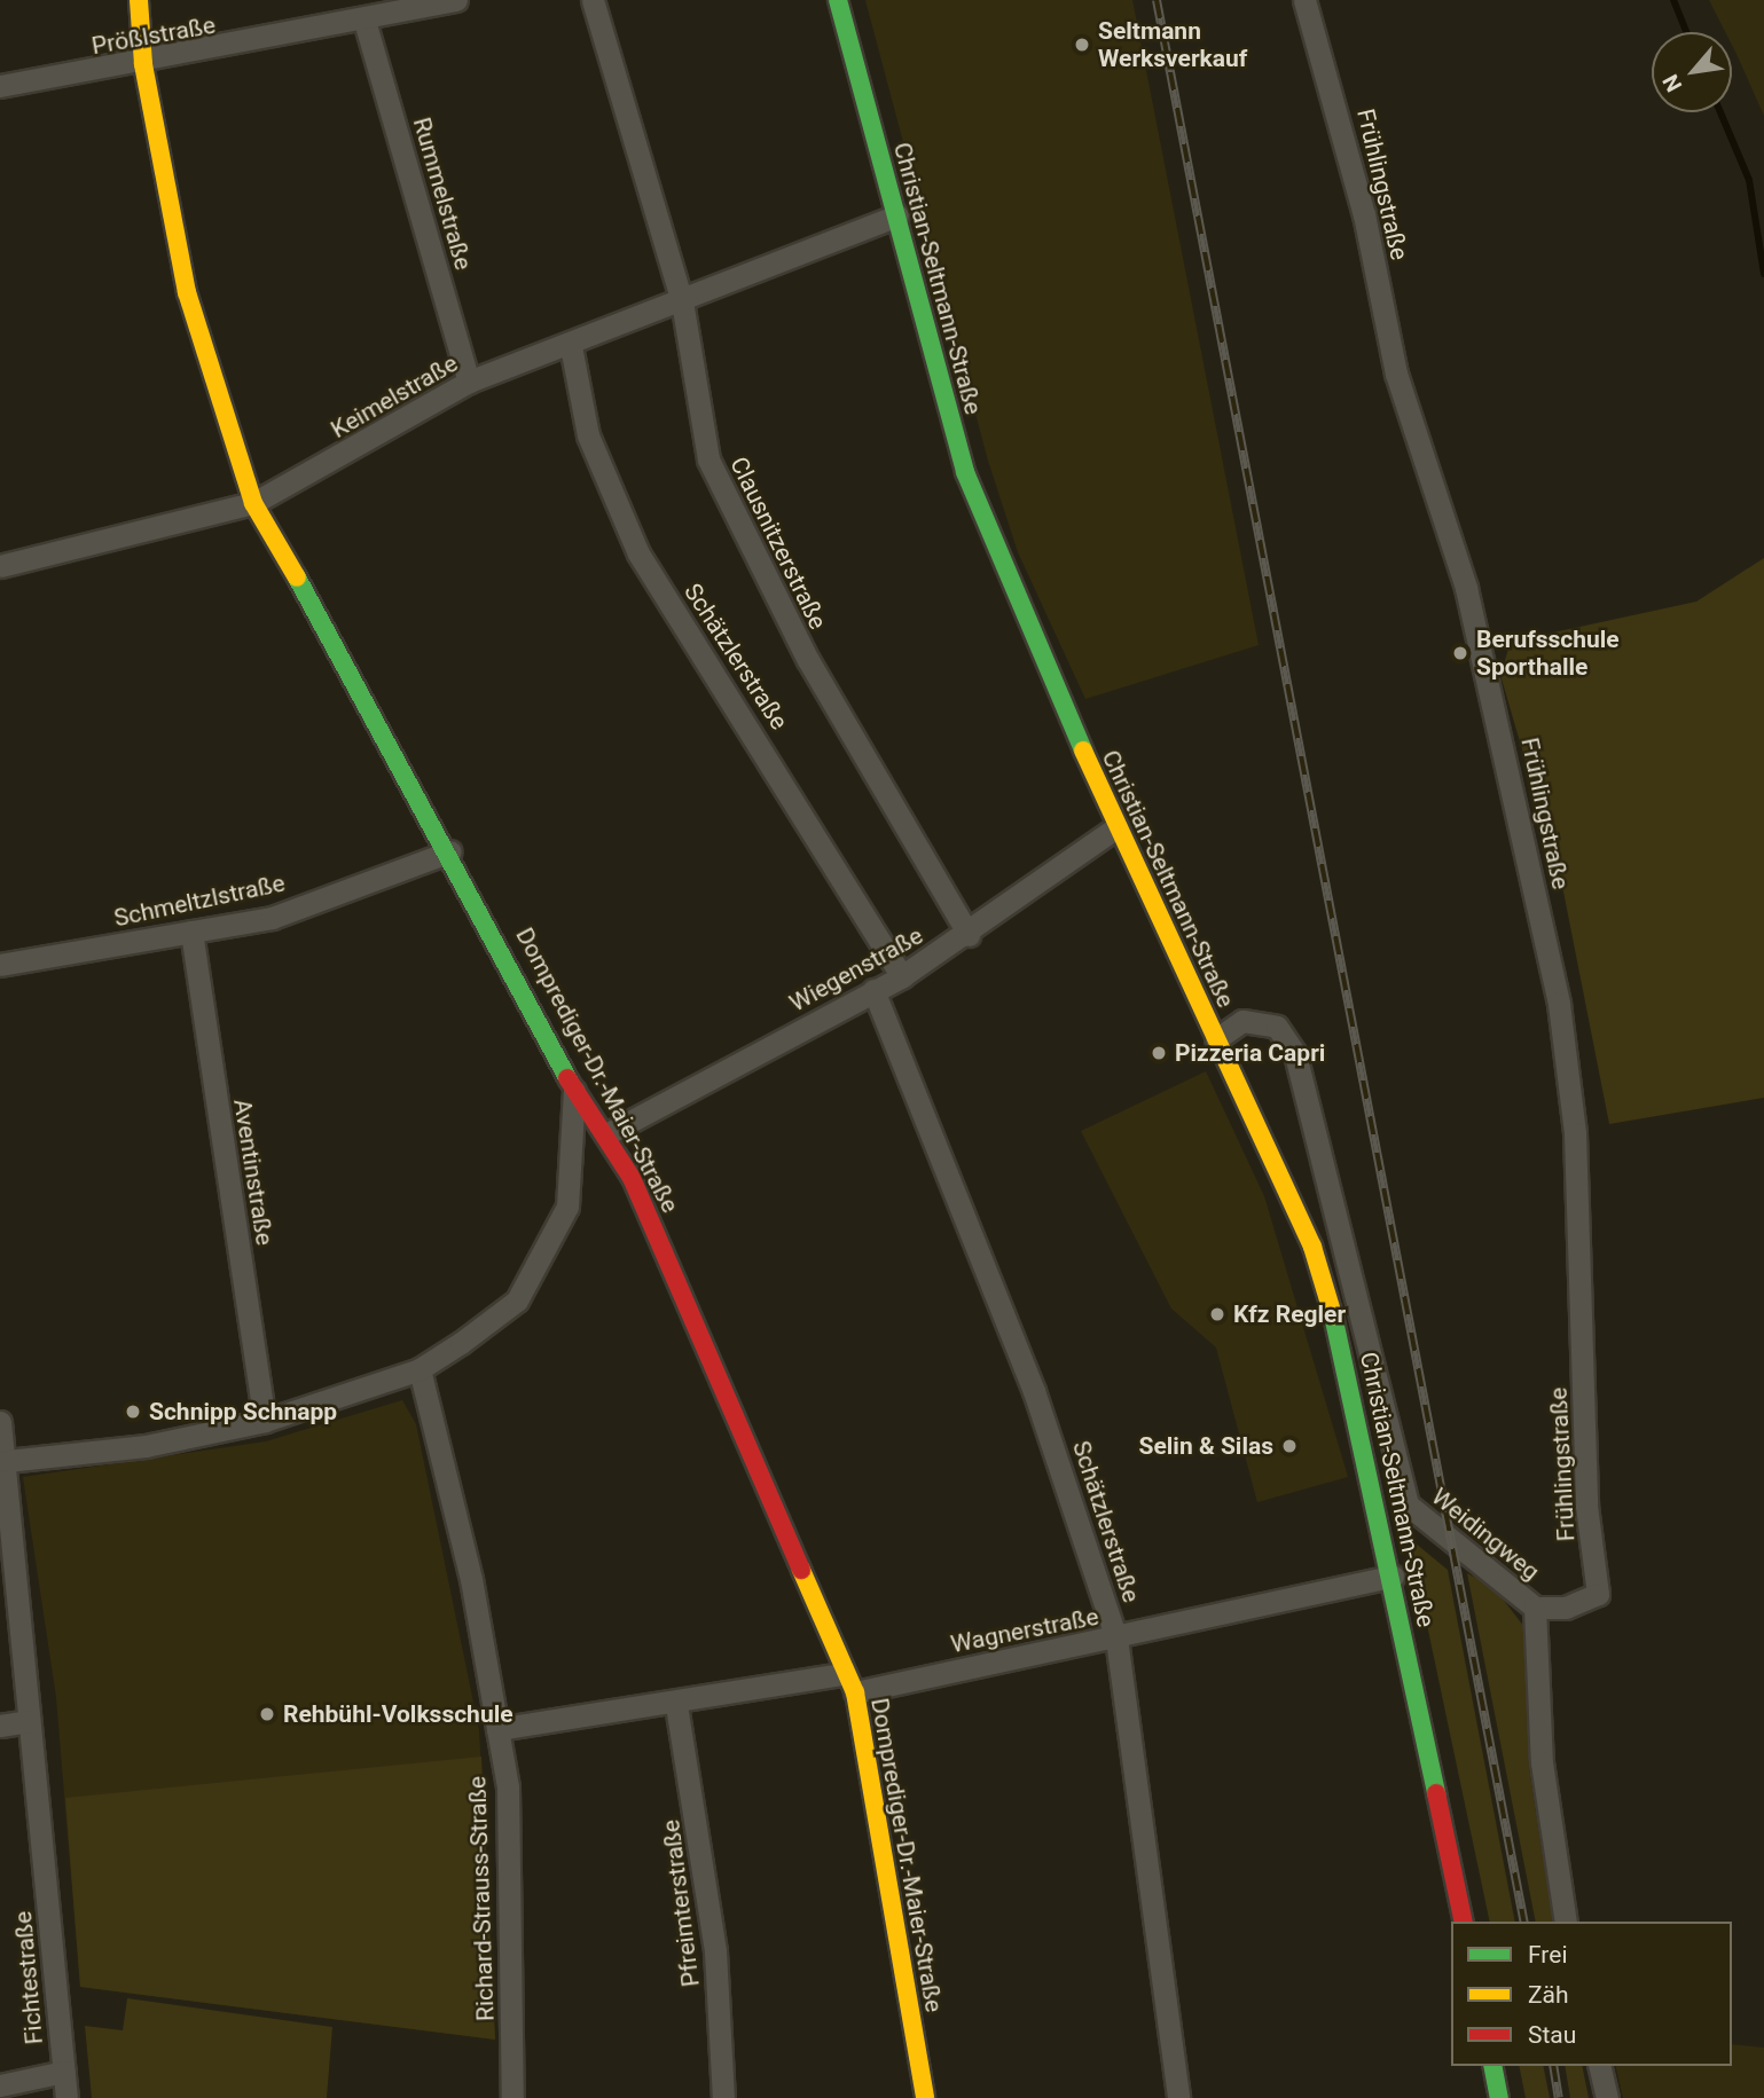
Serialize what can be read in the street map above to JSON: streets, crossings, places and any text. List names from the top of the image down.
{
  "streets": {
    "street": [
      "Prößlstraße",
      "Frühlingstraße",
      "Rummelstraße",
      "Christian-Seltmann-Straße",
      "Keimelstraße",
      "Clausnitzerstraße",
      "Schätzlerstraße",
      "Schmeltzlstraße",
      "Wiegenstraße",
      "Domprediger-Dr.-Maier-Straße",
      "Aventinstraße",
      "Weidingweg",
      "Wagnerstraße",
      "Richard-Strauss-Straße",
      "Pfreimterstraße",
      "Fichtestraße"
    ]
  },
  "crossings": [
    ["Prößlstraße", "Rummelstraße"],
    ["Prößlstraße", "Domprediger-Dr.-Maier-Straße"],
    ["Frühlingstraße", "Weidingweg"],
    ["Rummelstraße", "Keimelstraße"],
    ["Christian-Seltmann-Straße", "Keimelstraße"],
    ["Christian-Seltmann-Straße", "Wiegenstraße"],
    ["Christian-Seltmann-Straße", "Weidingweg"],
    ["Christian-Seltmann-Straße", "Wagnerstraße"],
    ["Keimelstraße", "Clausnitzerstraße"],
    ["Keimelstraße", "Schätzlerstraße"],
    ["Keimelstraße", "Domprediger-Dr.-Maier-Straße"],
    ["Clausnitzerstraße", "Wiegenstraße"],
    ["Schätzlerstraße", "Wiegenstraße"],
    ["Schätzlerstraße", "Wagnerstraße"],
    ["Schmeltzlstraße", "Domprediger-Dr.-Maier-Straße"],
    ["Schmeltzlstraße", "Aventinstraße"],
    ["Wiegenstraße", "Domprediger-Dr.-Maier-Straße"],
    ["Domprediger-Dr.-Maier-Straße", "Wagnerstraße"],
    ["Wagnerstraße", "Richard-Strauss-Straße"],
    ["Wagnerstraße", "Pfreimterstraße"]
  ],
  "places": [
    "Seltmann Werksverkauf",
    "Berufsschule Sporthalle",
    "Pizzeria Capri",
    "Kfz Regler",
    "Schnipp Schnapp",
    "Selin & Silas",
    "Rehbühl-Volksschule"
  ],
  "legend": ["Frei", "Zäh", "Stau"],
  "north": "bottom left"
}
